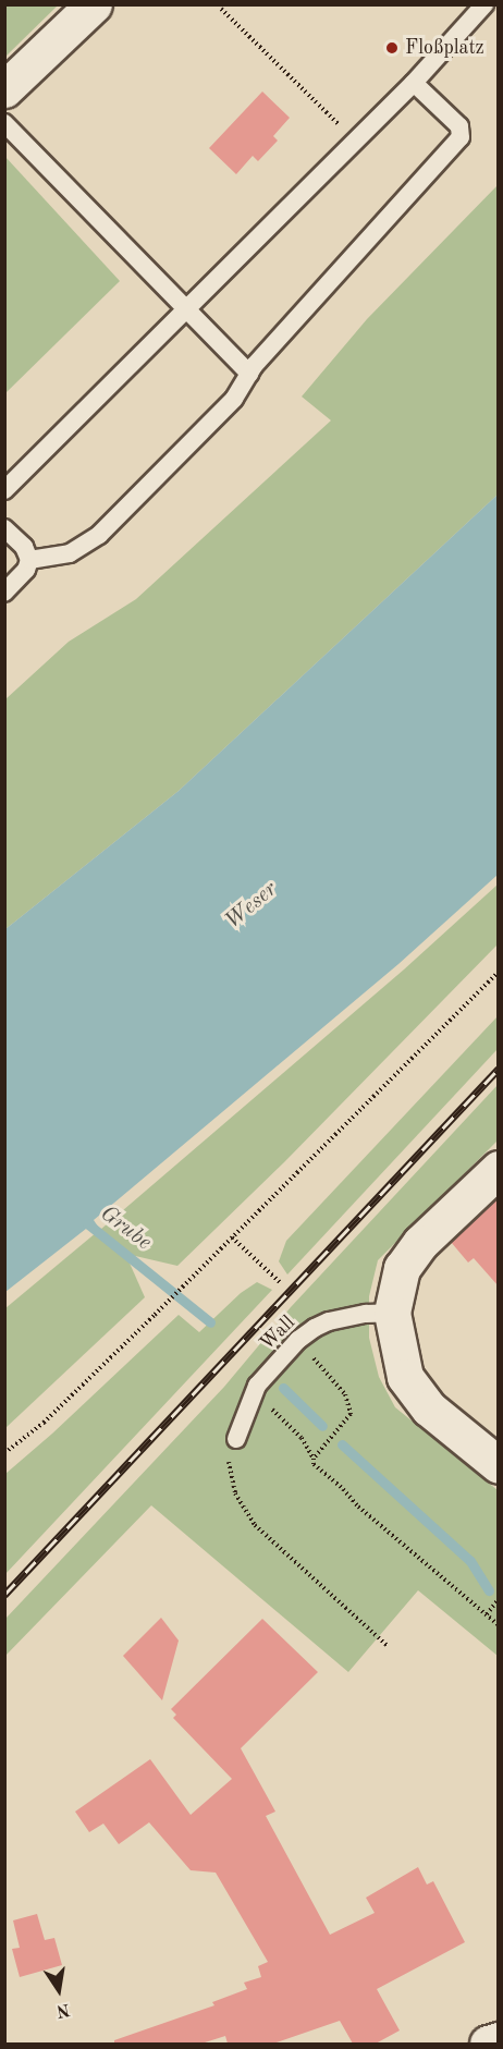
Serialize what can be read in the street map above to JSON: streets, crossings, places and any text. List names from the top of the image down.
{
  "streets": {
    "lane": ["Wall"]
  },
  "water": ["Weser", "Grube"],
  "places": ["Floßplatz"],
  "north": "bottom"
}
